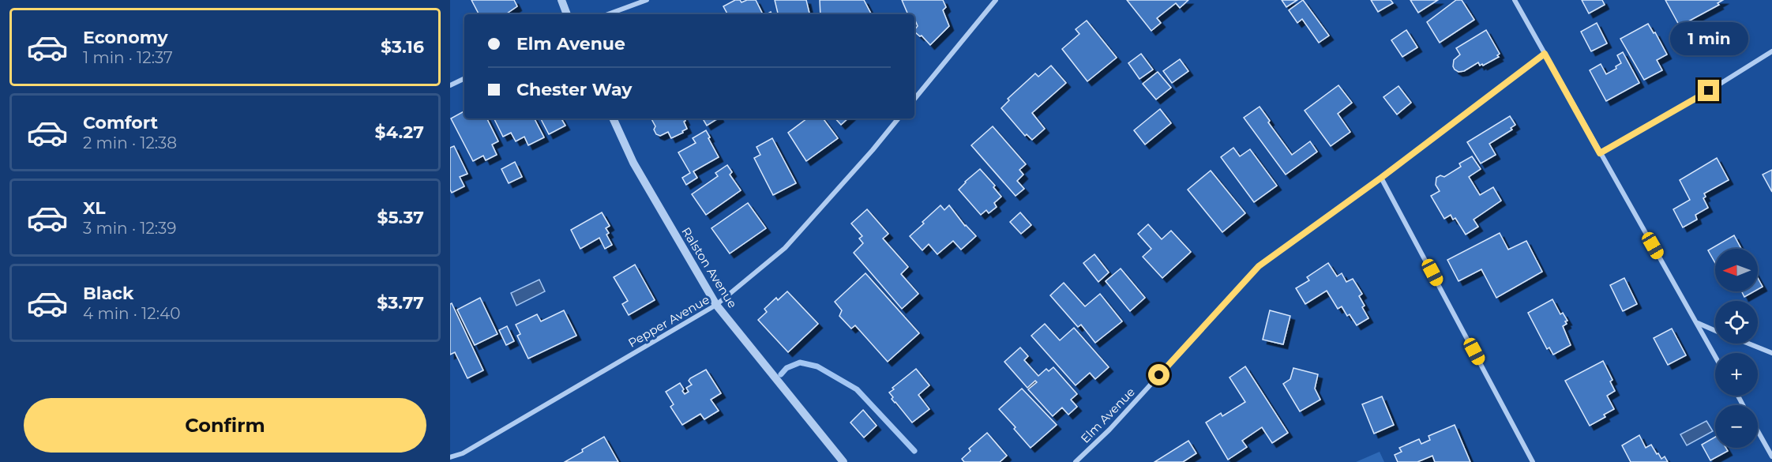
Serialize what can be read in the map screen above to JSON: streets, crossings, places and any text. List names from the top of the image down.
{
  "streets": {
    "street": ["Ralston Avenue", "Pepper Avenue", "Elm Avenue"]
  },
  "crossings": [
    ["Ralston Avenue", "Pepper Avenue"]
  ],
  "north": "left",
  "page": {
    "list": [
      {
        "name": "Economy",
        "note": "1 min · 12:37",
        "value": "$3.16"
      },
      {
        "name": "Comfort",
        "note": "2 min · 12:38",
        "value": "$4.27"
      },
      {
        "name": "XL",
        "note": "3 min · 12:39",
        "value": "$5.37"
      },
      {
        "name": "Black",
        "note": "4 min · 12:40",
        "value": "$3.77"
      }
    ],
    "banner": ["Elm Avenue", "Chester Way"],
    "bubble": "1 min",
    "map_buttons": ["+", "−"],
    "buttons": "Confirm"
  }
}
